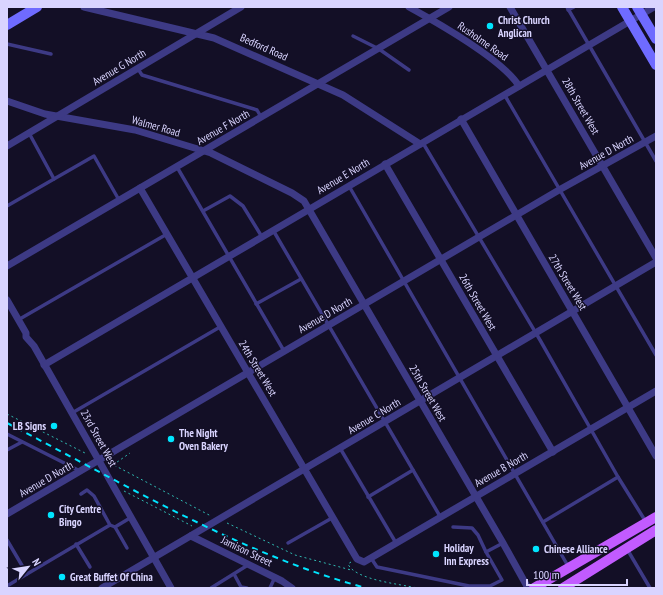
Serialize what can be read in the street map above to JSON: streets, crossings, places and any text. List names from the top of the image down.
{
  "streets": {
    "street": [
      "Rusholme Road",
      "Bedford Road",
      "Avenue G North",
      "28th Street West",
      "Walmer Road",
      "Avenue F North",
      "Avenue D North",
      "Avenue E North",
      "27th Street West",
      "26th Street West",
      "24th Street West",
      "25th Street West",
      "Avenue C North",
      "23rd Street West",
      "Avenue B North",
      "Jamison Street"
    ]
  },
  "crossings": [
    ["Rusholme Road", "Avenue F North"],
    ["Rusholme Road", "Avenue E North"],
    ["Bedford Road", "Avenue G North"],
    ["Bedford Road", "Avenue F North"],
    ["Bedford Road", "Avenue E North"],
    ["Avenue G North", "Walmer Road"],
    ["28th Street West", "Avenue D North"],
    ["28th Street West", "Avenue E North"],
    ["Walmer Road", "Avenue F North"],
    ["Walmer Road", "Avenue E North"],
    ["Walmer Road", "25th Street West"],
    ["Avenue F North", "24th Street West"],
    ["Avenue D North", "27th Street West"],
    ["Avenue D North", "26th Street West"],
    ["Avenue D North", "24th Street West"],
    ["Avenue D North", "25th Street West"],
    ["Avenue D North", "23rd Street West"],
    ["Avenue E North", "27th Street West"],
    ["Avenue E North", "26th Street West"],
    ["Avenue E North", "24th Street West"],
    ["Avenue E North", "25th Street West"],
    ["Avenue E North", "23rd Street West"],
    ["27th Street West", "Avenue C North"],
    ["27th Street West", "Avenue B North"],
    ["26th Street West", "Avenue C North"],
    ["26th Street West", "Avenue B North"],
    ["24th Street West", "Avenue C North"],
    ["24th Street West", "Avenue B North"],
    ["25th Street West", "Avenue C North"],
    ["25th Street West", "Avenue B North"],
    ["Avenue C North", "23rd Street West"],
    ["Avenue C North", "Jamison Street"]
  ],
  "places": [
    "Christ Church Anglican",
    "LB Signs",
    "The Night Oven Bakery",
    "City Centre Bingo",
    "Chinese Alliance",
    "Holiday Inn Express",
    "Great Buffet Of China"
  ],
  "scale_bar": "100 m",
  "north": "top right"
}
